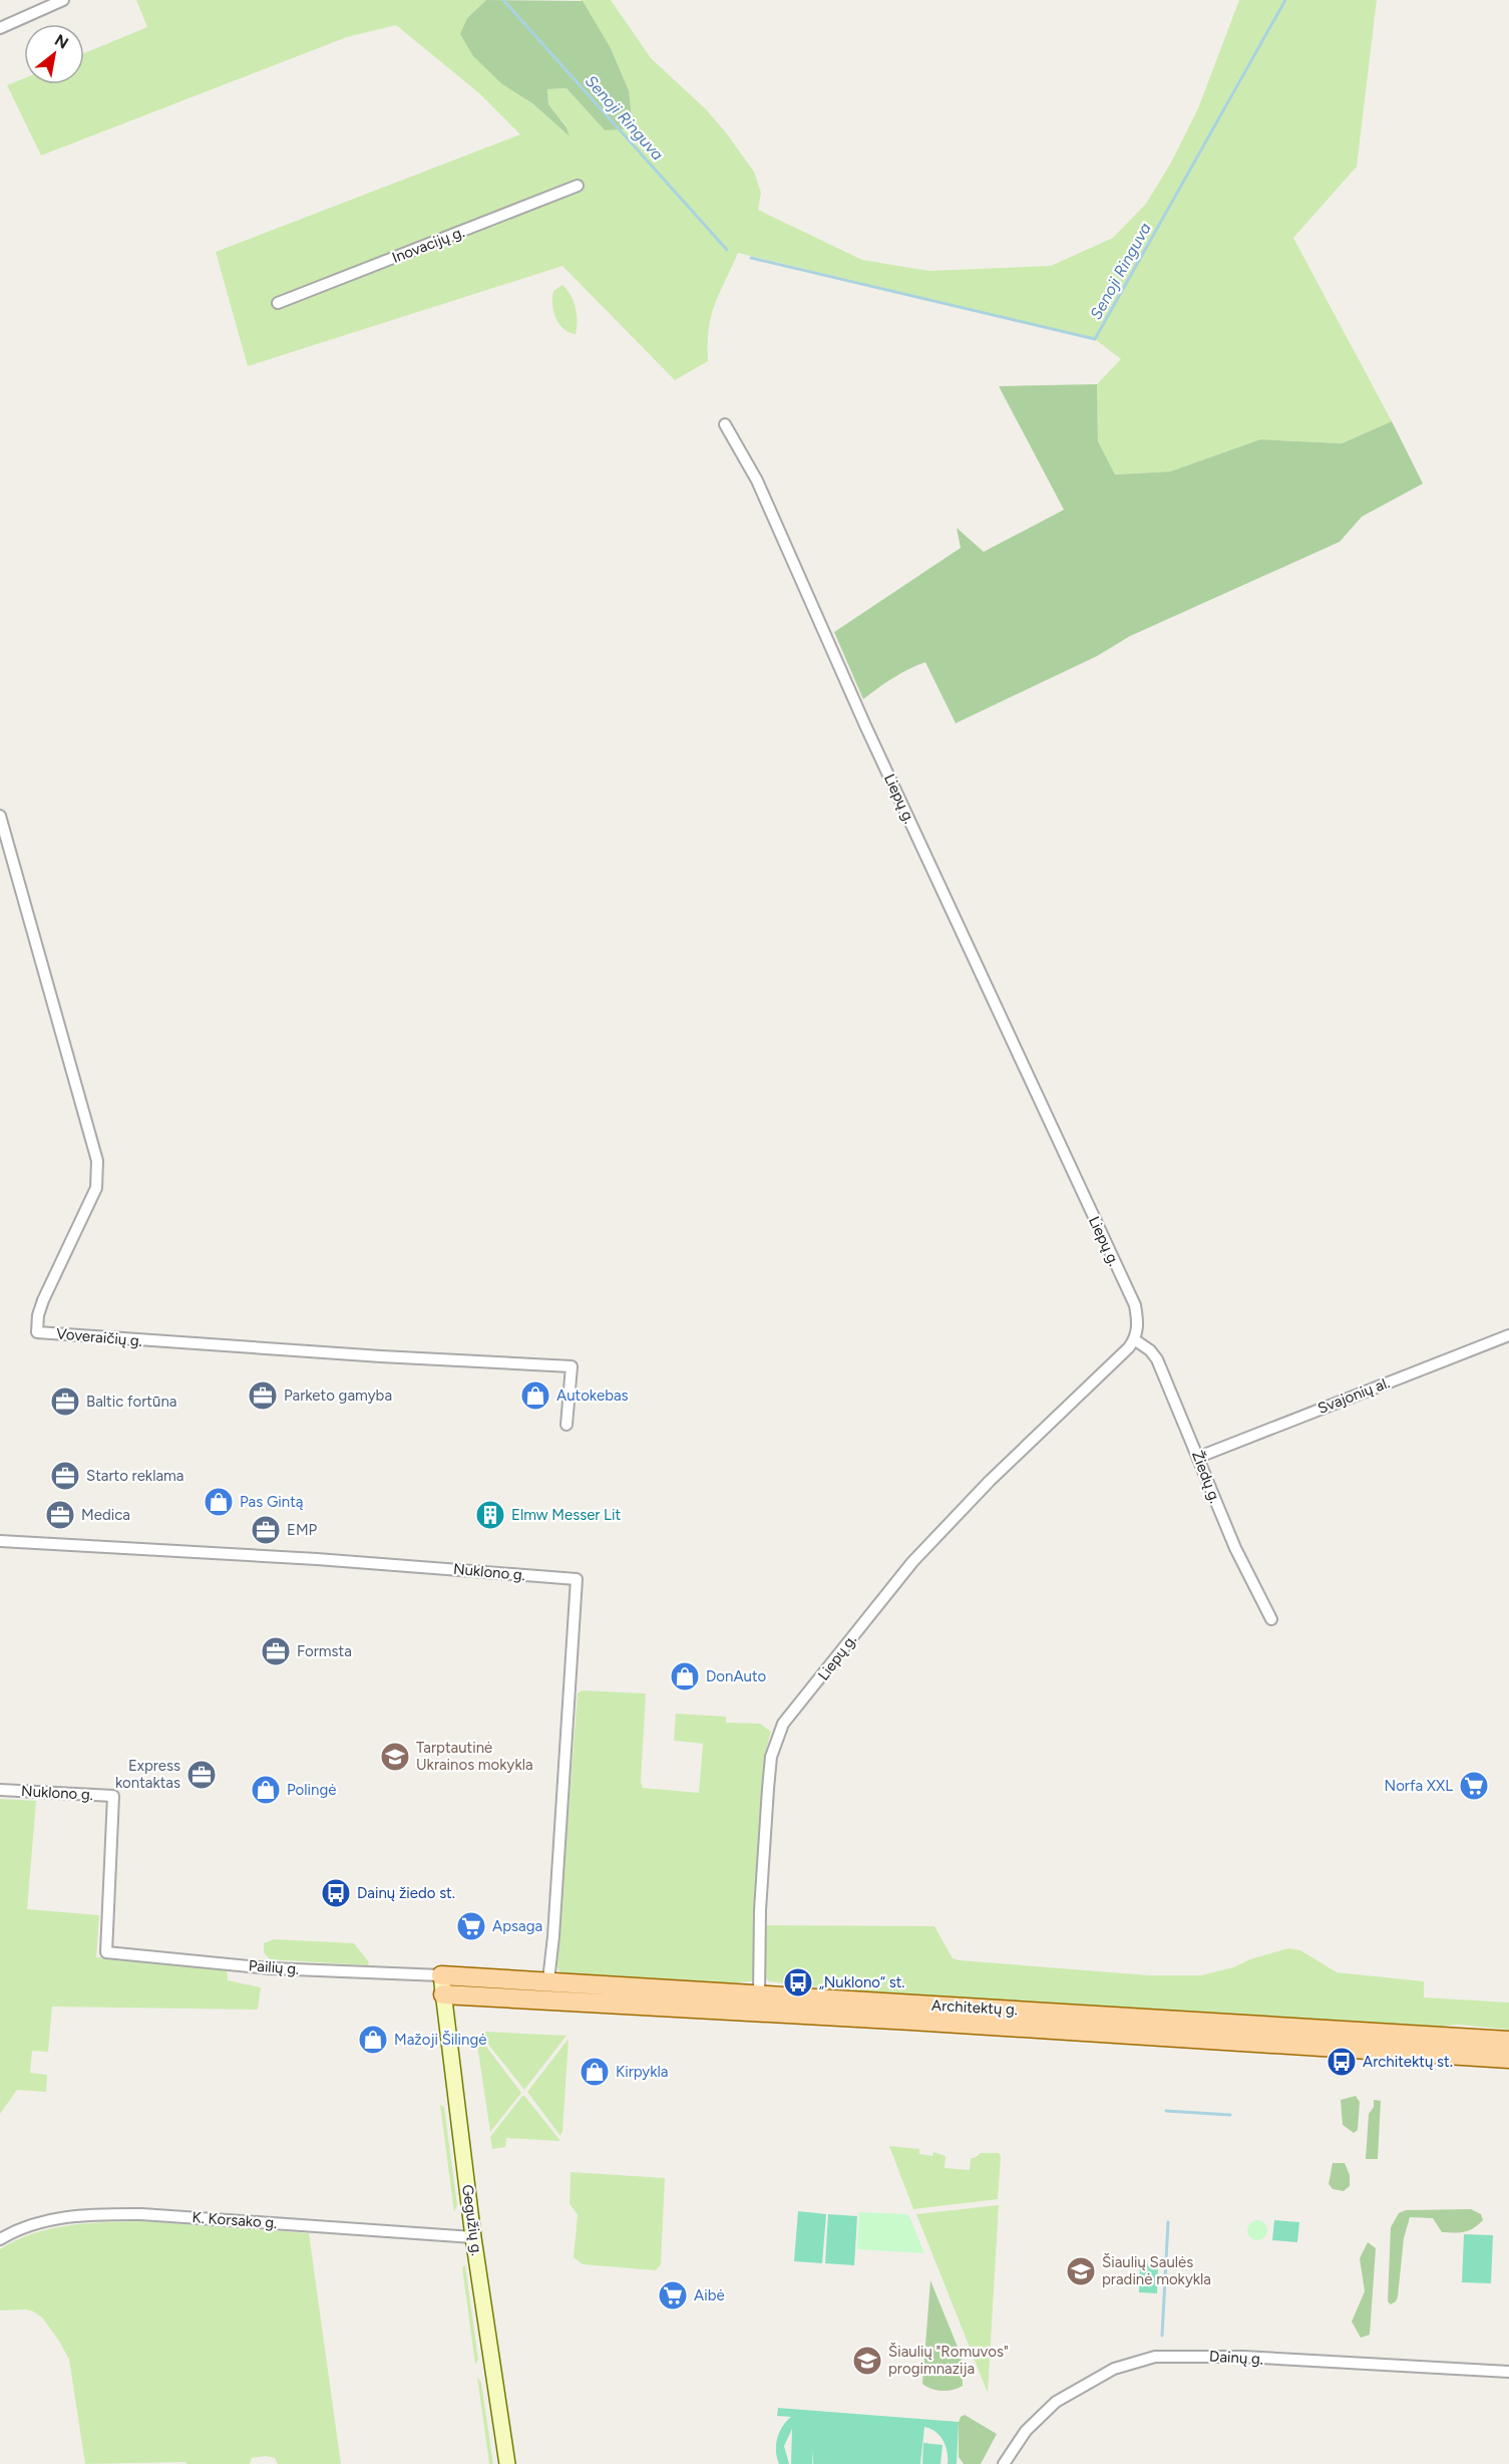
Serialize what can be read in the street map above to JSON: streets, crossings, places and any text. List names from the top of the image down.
{
  "streets": {
    "main road": ["Architektų g.", "Gegužių g."],
    "street": [
      "Inovacijų g.",
      "Liepų g.",
      "Voveraičių g.",
      "Svajonių al.",
      "Žiedų g.",
      "Nuklono g.",
      "Pailių g.",
      "K. Korsako g.",
      "Dainų g."
    ]
  },
  "crossings": [
    ["Liepų g.", "Žiedų g."],
    ["Liepų g.", "Architektų g."],
    ["Svajonių al.", "Žiedų g."],
    ["Nuklono g.", "Pailių g."],
    ["Nuklono g.", "Architektų g."],
    ["Pailių g.", "Architektų g."],
    ["Pailių g.", "Gegužių g."],
    ["Architektų g.", "Gegužių g."],
    ["K. Korsako g.", "Gegužių g."]
  ],
  "water": ["Senoji Ringuva"],
  "places": {
    "office": [
      "Parketo gamyba",
      "Baltic fortūna",
      "Starto reklama",
      "Medica",
      "EMP",
      "Formsta",
      "Express kontaktas"
    ],
    "shop": [
      "Autokebas",
      "Pas Gintą",
      "DonAuto",
      "Polingė",
      "Mažoji Šilingė",
      "Kirpykla"
    ],
    "building": ["Elmw Messer Lit"],
    "school or university": ["Tarptautinė Ukrainos mokykla", "Šiaulių Saulės pradinė mokykla", "Šiaulių \"Romuvos\" progimnazija"],
    "supermarket": ["Norfa XXL", "Apsaga", "Aibė"],
    "bus stop": ["Dainų žiedo st.", "„Nuklono“ st.", "Architektų st."]
  },
  "north": "top right"
}
